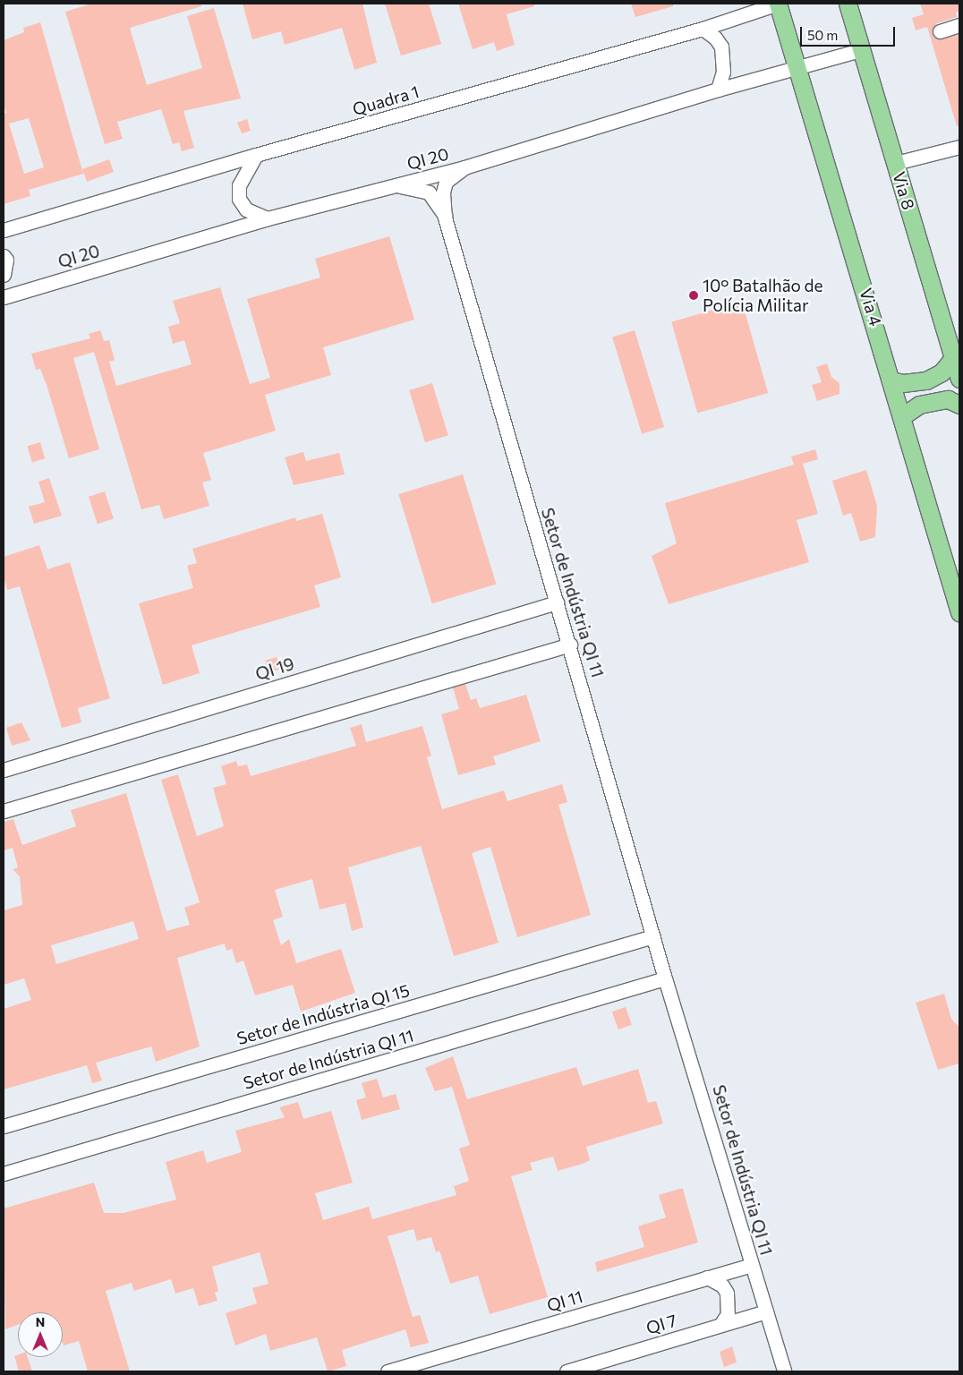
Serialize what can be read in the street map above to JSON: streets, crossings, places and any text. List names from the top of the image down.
{
  "streets": {
    "main road": ["Via 8", "Via 4"],
    "street": [
      "Quadra 1",
      "QI 20",
      "Setor de Indústria QI 11",
      "QI 19",
      "Setor de Indústria QI 15",
      "QI 11",
      "QI 7"
    ]
  },
  "crossings": [
    ["Quadra 1", "Via 4"],
    ["QI 20", "Via 8"],
    ["QI 20", "Via 4"],
    ["Setor de Indústria QI 11", "QI 19"],
    ["Setor de Indústria QI 11", "Setor de Indústria QI 15"],
    ["Setor de Indústria QI 11", "QI 11"],
    ["Setor de Indústria QI 11", "QI 7"]
  ],
  "places": ["10° Batalhão de Polícia Militar"],
  "scale_bar": "50 m",
  "north": "top"
}
